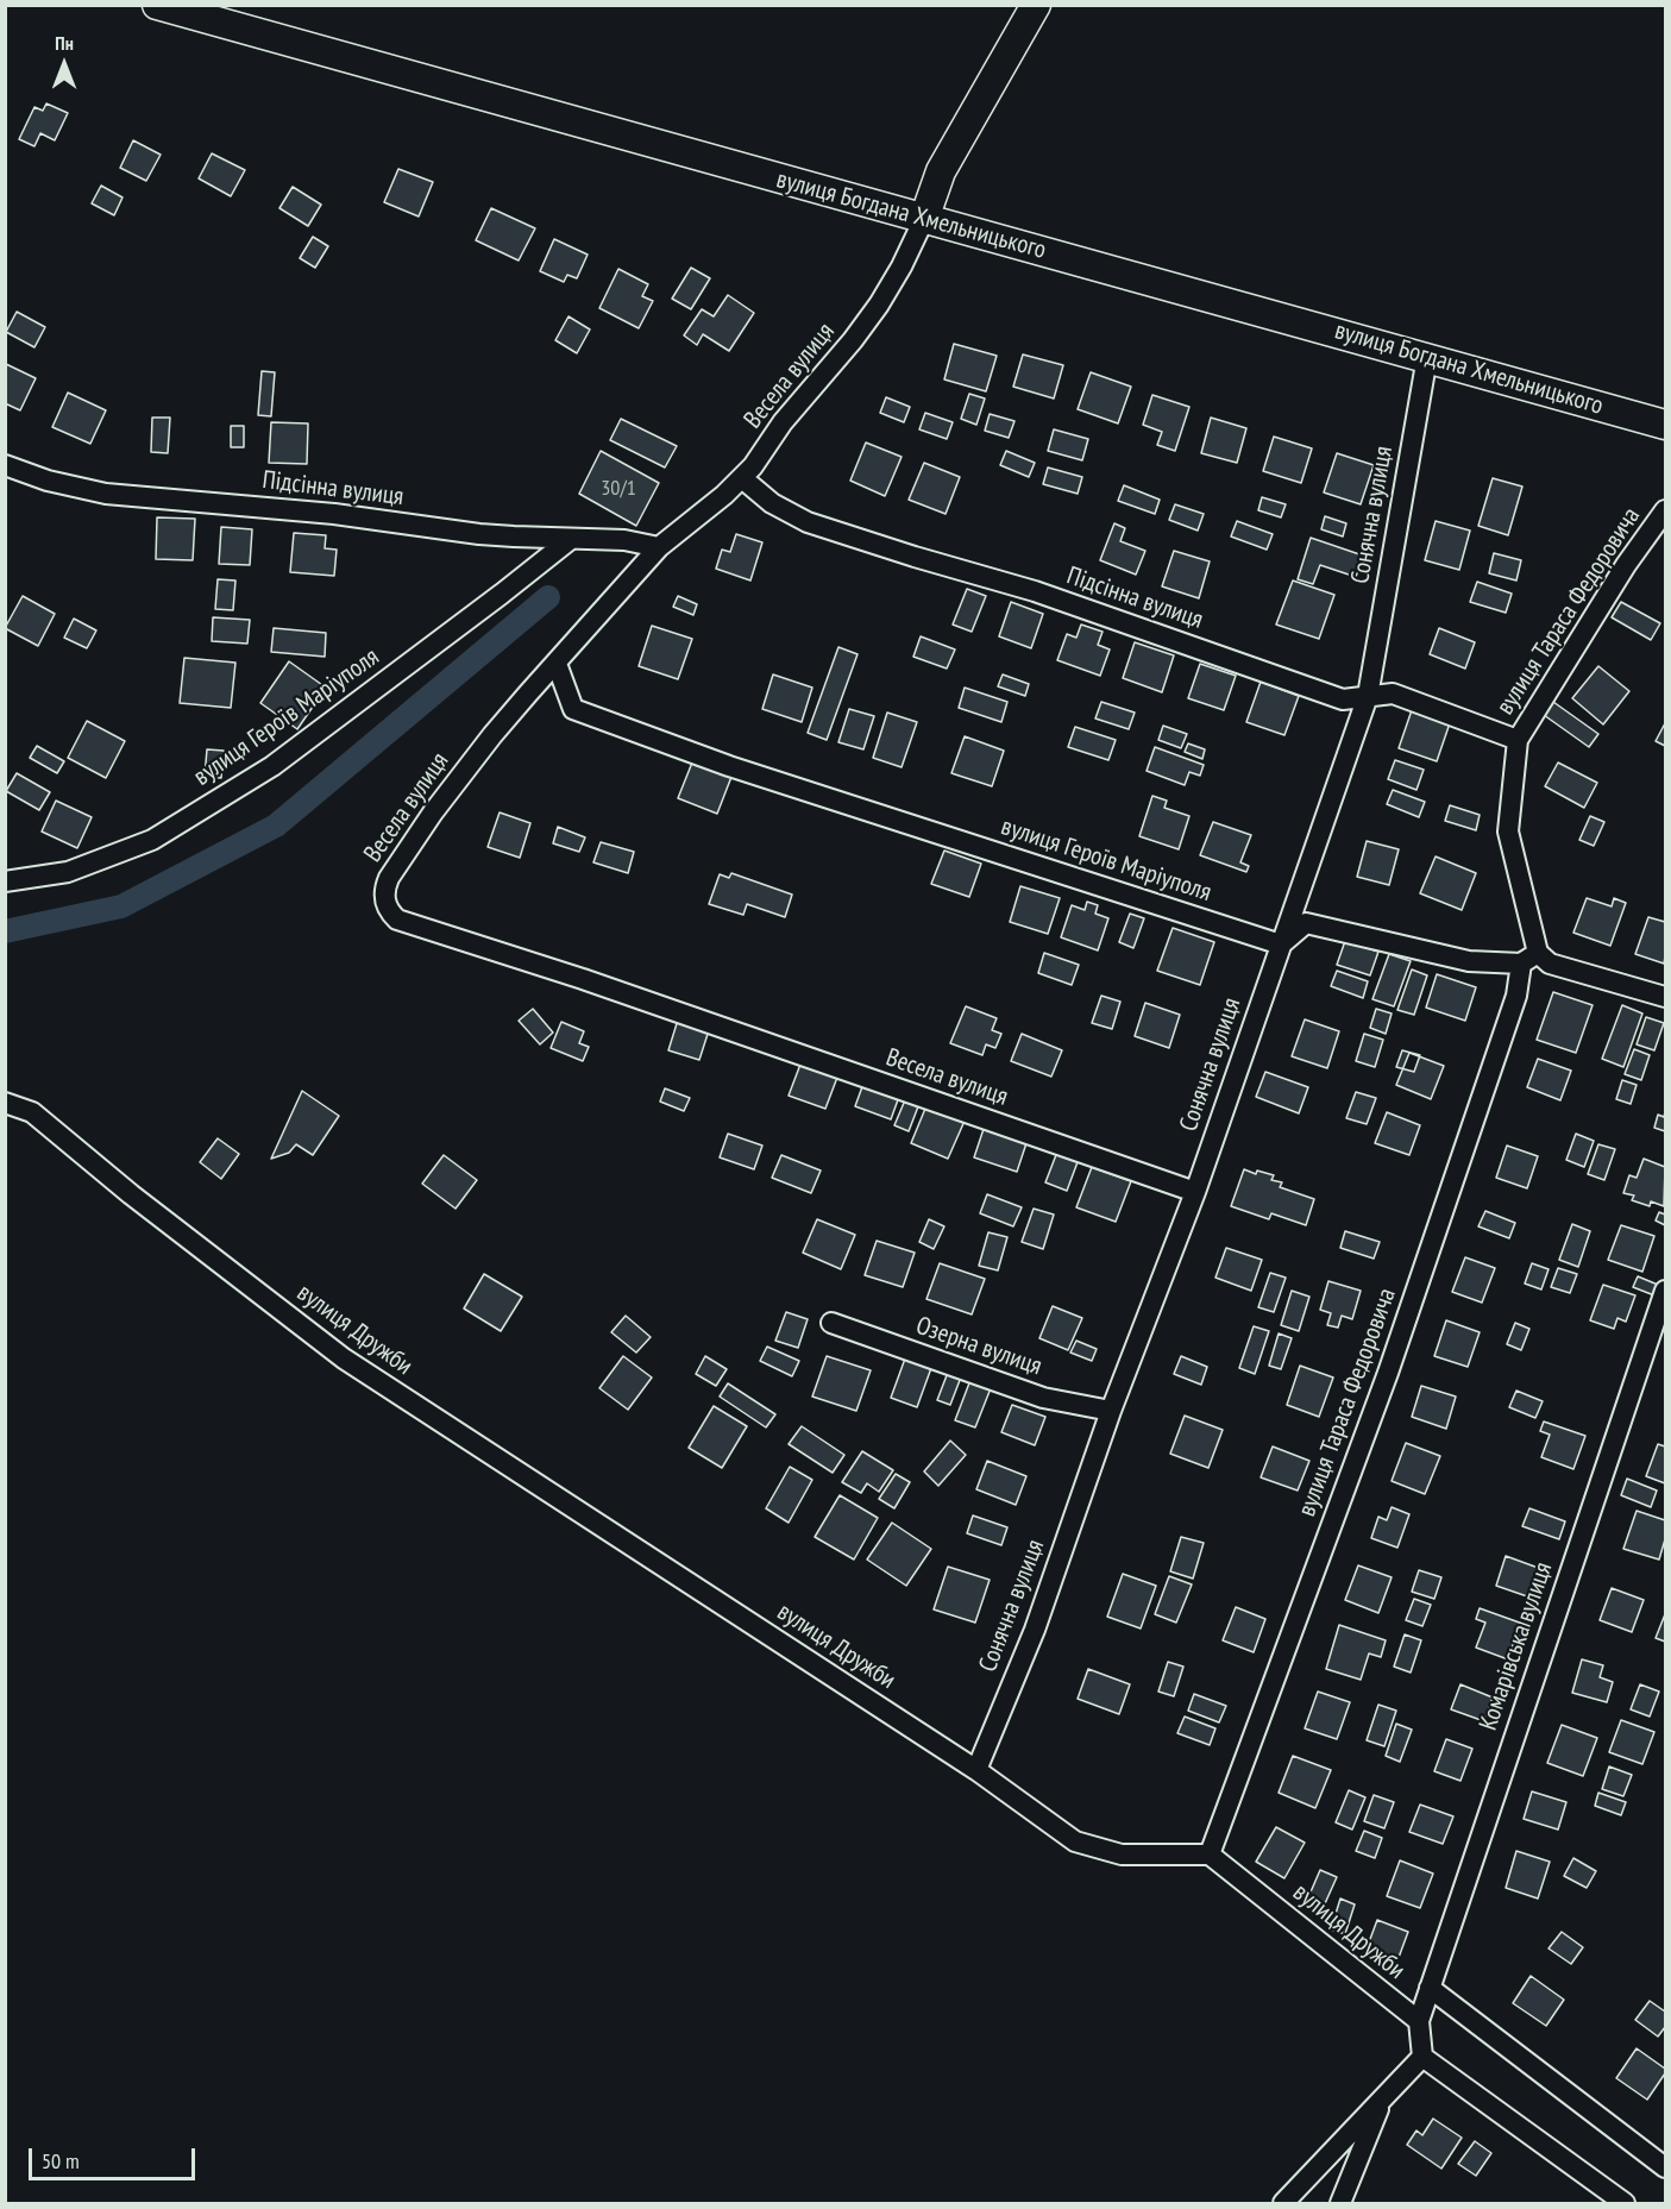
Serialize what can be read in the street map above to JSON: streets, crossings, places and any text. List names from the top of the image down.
{
  "streets": {
    "main road": ["вулиця Богдана Хмельницького"],
    "street": [
      "Весела вулиця",
      "Підсінна вулиця",
      "Сонячна вулиця",
      "вулиця Тараса Федоровича",
      "вулиця Героїв Маріуполя",
      "вулиця Дружби",
      "Озерна вулиця",
      "Комарівська вулиця"
    ]
  },
  "crossings": [
    ["вулиця Богдана Хмельницького", "Весела вулиця"],
    ["вулиця Богдана Хмельницького", "Сонячна вулиця"],
    ["Весела вулиця", "Підсінна вулиця"],
    ["Весела вулиця", "Сонячна вулиця"],
    ["Весела вулиця", "вулиця Героїв Маріуполя"],
    ["Підсінна вулиця", "Сонячна вулиця"],
    ["Підсінна вулиця", "вулиця Тараса Федоровича"],
    ["Підсінна вулиця", "вулиця Героїв Маріуполя"],
    ["Сонячна вулиця", "вулиця Героїв Маріуполя"],
    ["Сонячна вулиця", "вулиця Дружби"],
    ["Сонячна вулиця", "Озерна вулиця"],
    ["вулиця Тараса Федоровича", "вулиця Дружби"],
    ["вулиця Дружби", "Комарівська вулиця"]
  ],
  "house_numbers": ["30/1"],
  "scale_bar": "50 m",
  "north": "top"
}
